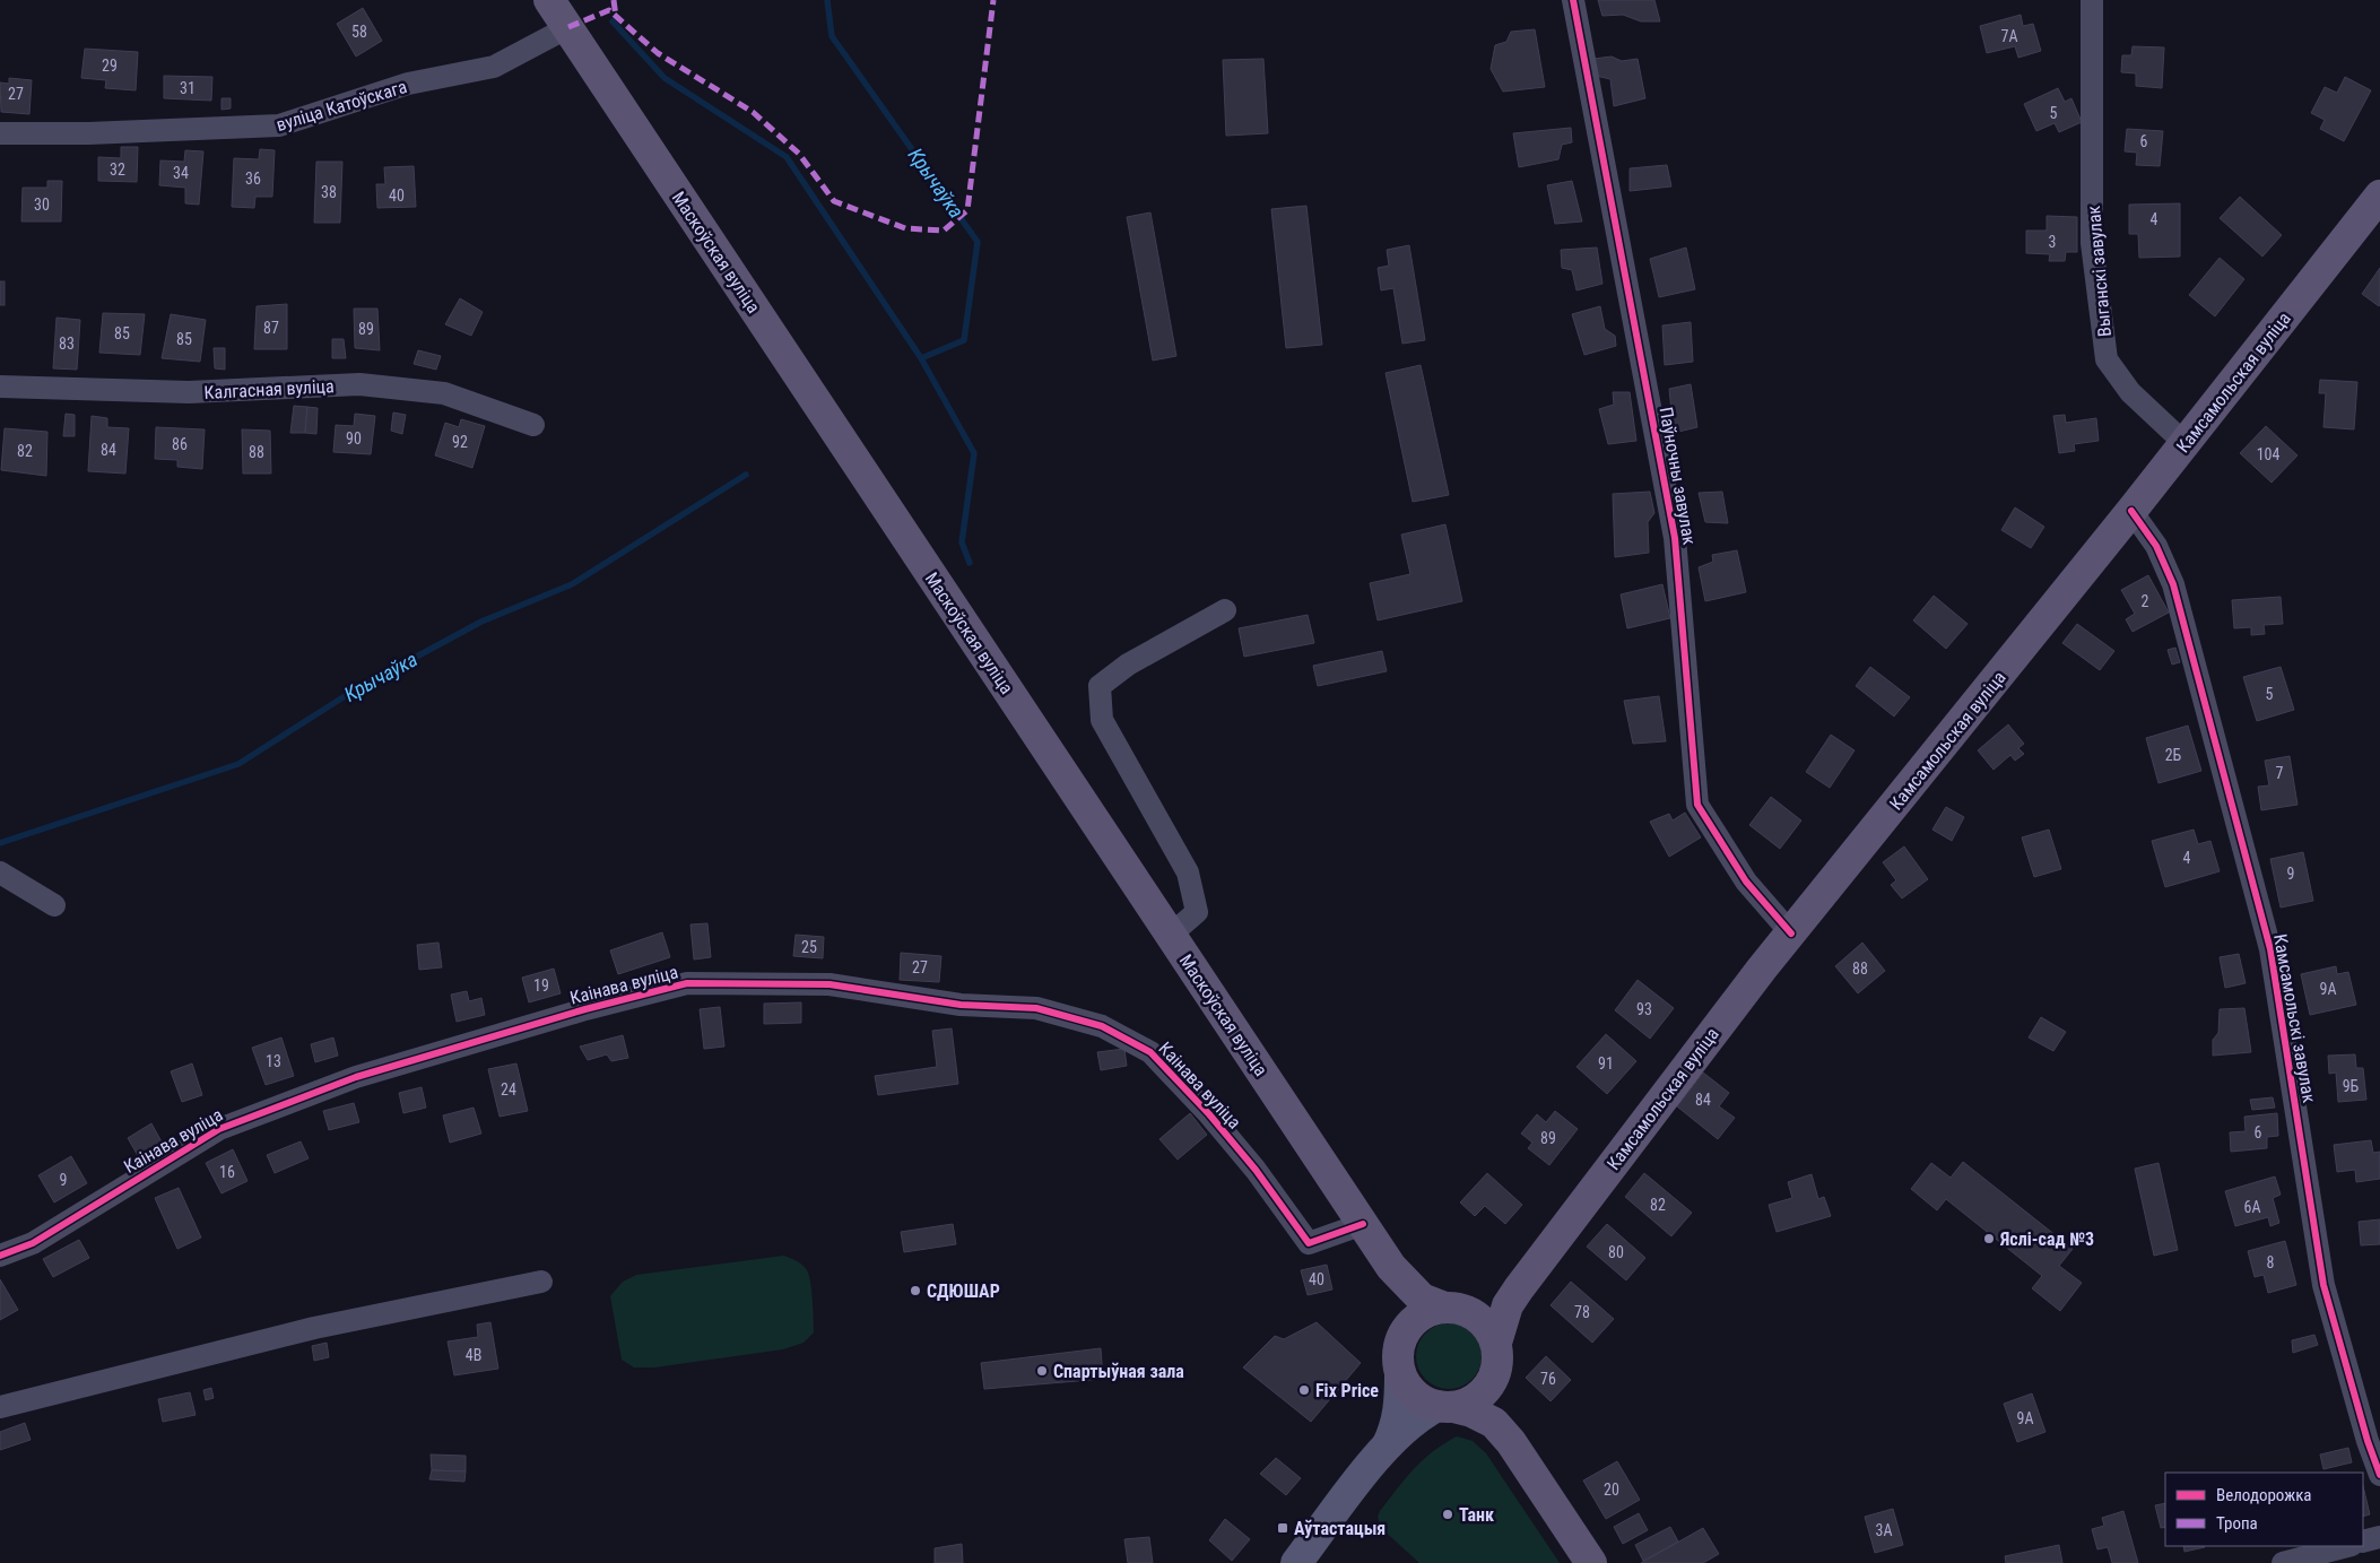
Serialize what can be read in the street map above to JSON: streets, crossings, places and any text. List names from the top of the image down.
{
  "streets": {
    "main road": ["Маскоўская вуліца", "Камсамольская вуліца"],
    "street": [
      "вуліца Катоўскага",
      "Выганскі завулак",
      "Калгасная вуліца",
      "Паўночны завулак",
      "Каінава вуліца",
      "Камсамольскі завулак"
    ]
  },
  "crossings": [
    ["вуліца Катоўскага", "Маскоўская вуліца"],
    ["Маскоўская вуліца", "Камсамольская вуліца"],
    ["Маскоўская вуліца", "Каінава вуліца"],
    ["Выганскі завулак", "Камсамольская вуліца"],
    ["Камсамольская вуліца", "Паўночны завулак"],
    ["Камсамольская вуліца", "Камсамольскі завулак"]
  ],
  "water": ["Крычаўка"],
  "places": {
    "other": [
      "Яслі-сад №3",
      "СДЮШАР",
      "Спартыўная зала",
      "Fix Price",
      "Танк"
    ],
    "transit": ["Аўтастацыя"]
  },
  "house_numbers": [
    "58",
    "7А",
    "29",
    "31",
    "27",
    "5",
    "6",
    "32",
    "34",
    "36",
    "38",
    "40",
    "30",
    "4",
    "3",
    "87",
    "89",
    "85",
    "85",
    "83",
    "90",
    "92",
    "86",
    "84",
    "82",
    "88",
    "104",
    "2",
    "5",
    "2Б",
    "7",
    "4",
    "9",
    "25",
    "27",
    "88",
    "19",
    "9А",
    "93",
    "13",
    "91",
    "9Б",
    "24",
    "84",
    "6",
    "89",
    "16",
    "9",
    "82",
    "6А",
    "80",
    "8",
    "40",
    "78",
    "4В",
    "76",
    "9А",
    "20",
    "3А"
  ],
  "legend": ["Велодорожка", "Тропа"]
}
